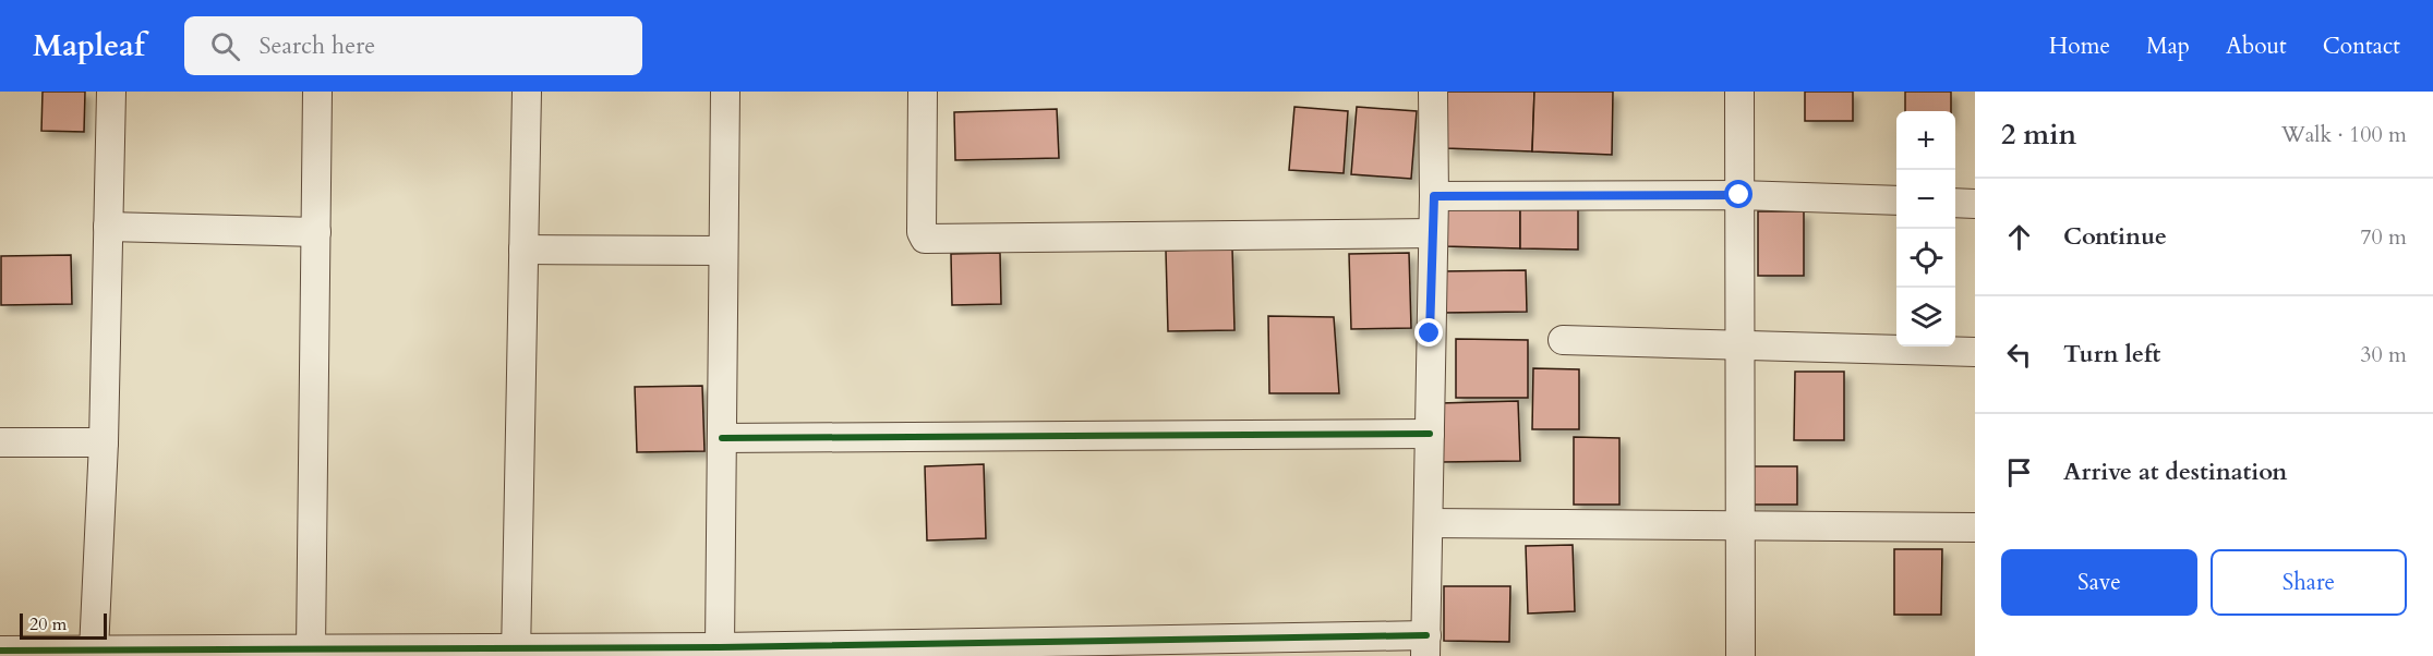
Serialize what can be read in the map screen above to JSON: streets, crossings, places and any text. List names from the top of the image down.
{
  "scale_bar": "20 m",
  "page": {
    "header": "Mapleaf",
    "search": "Search here",
    "nav": [
      "Home",
      "Map",
      "About",
      "Contact"
    ],
    "heading": ["2 min", "Walk · 100 m"],
    "map_buttons": ["+", "−"],
    "list": [
      ["Continue", "70 m"],
      ["Turn left", "30 m"],
      "Arrive at destination"
    ],
    "buttons": ["Save", "Share"],
    "scale": "20 m"
  }
}
